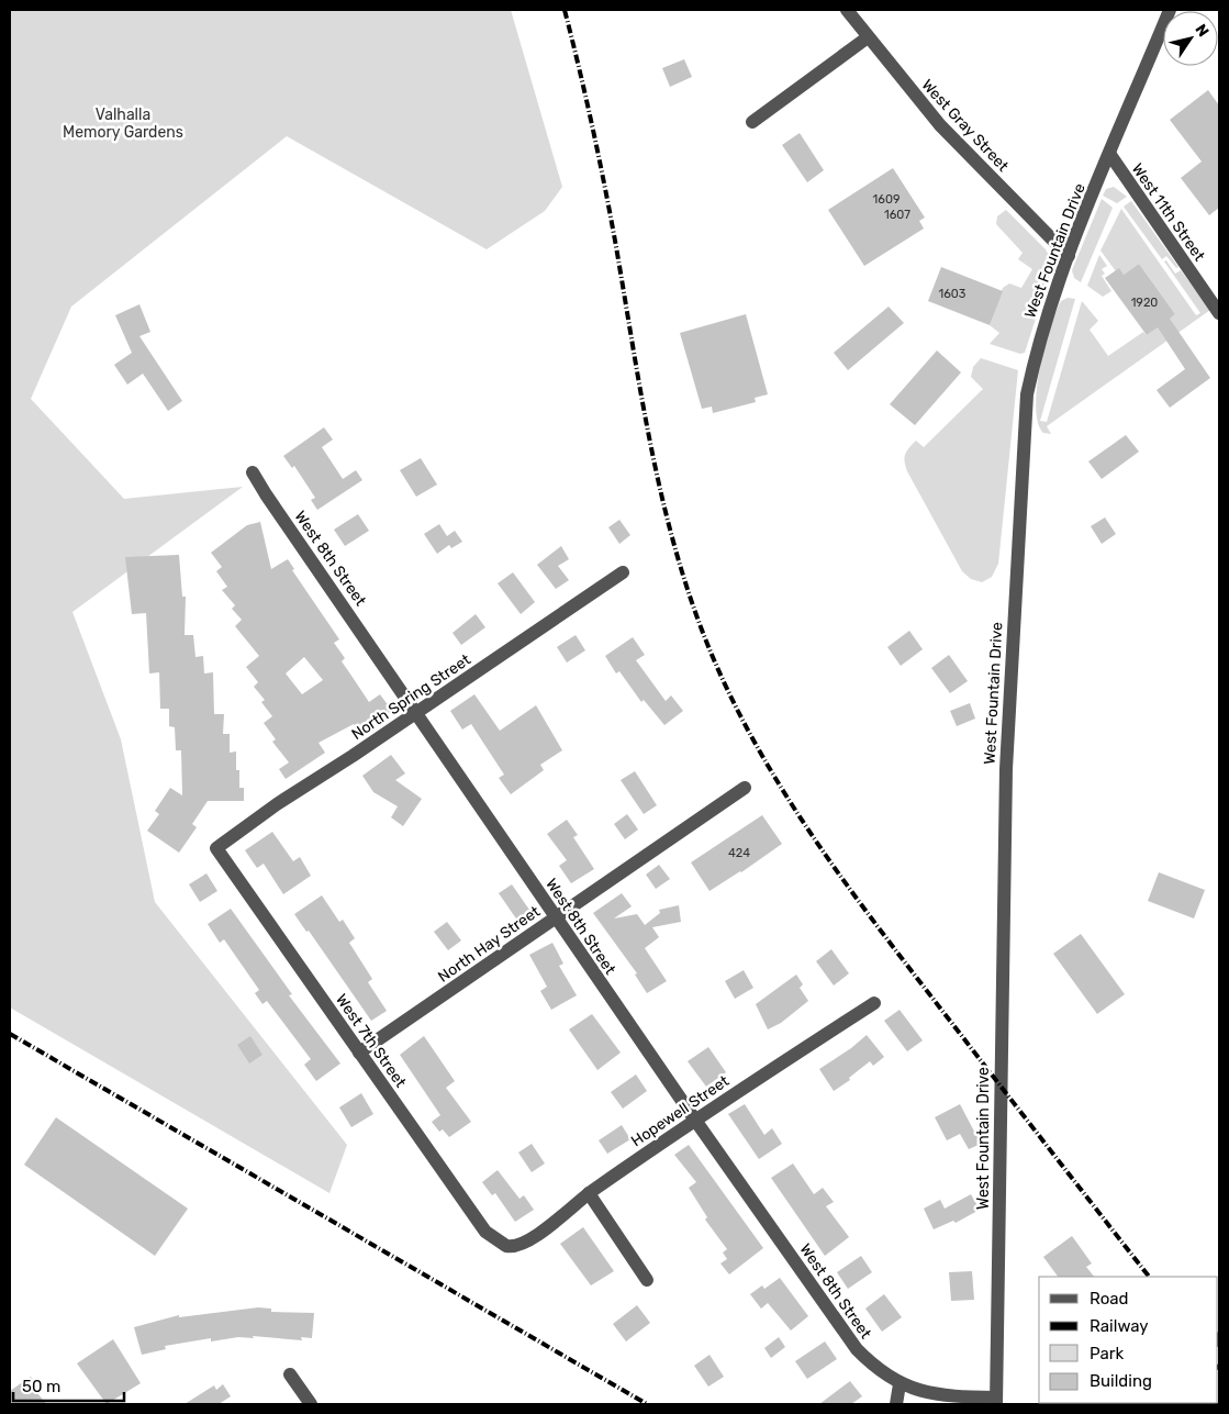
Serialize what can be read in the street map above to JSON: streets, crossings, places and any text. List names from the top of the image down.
{
  "streets": {
    "street": [
      "West Gray Street",
      "West 11th Street",
      "West Fountain Drive",
      "West 8th Street",
      "North Spring Street",
      "North Hay Street",
      "West 7th Street",
      "Hopewell Street"
    ]
  },
  "crossings": [
    ["West Gray Street", "West Fountain Drive"],
    ["West 11th Street", "West Fountain Drive"],
    ["West Fountain Drive", "West 8th Street"],
    ["West 8th Street", "North Spring Street"],
    ["West 8th Street", "North Hay Street"],
    ["West 8th Street", "Hopewell Street"],
    ["North Spring Street", "West 7th Street"],
    ["North Hay Street", "West 7th Street"],
    ["West 7th Street", "Hopewell Street"]
  ],
  "parks": ["Valhalla Memory Gardens"],
  "house_numbers": [
    "1609",
    "1607",
    "1603",
    "1920",
    "424"
  ],
  "legend": [
    "Road",
    "Railway",
    "Park",
    "Building"
  ],
  "scale_bar": "50 m",
  "north": "top right"
}
